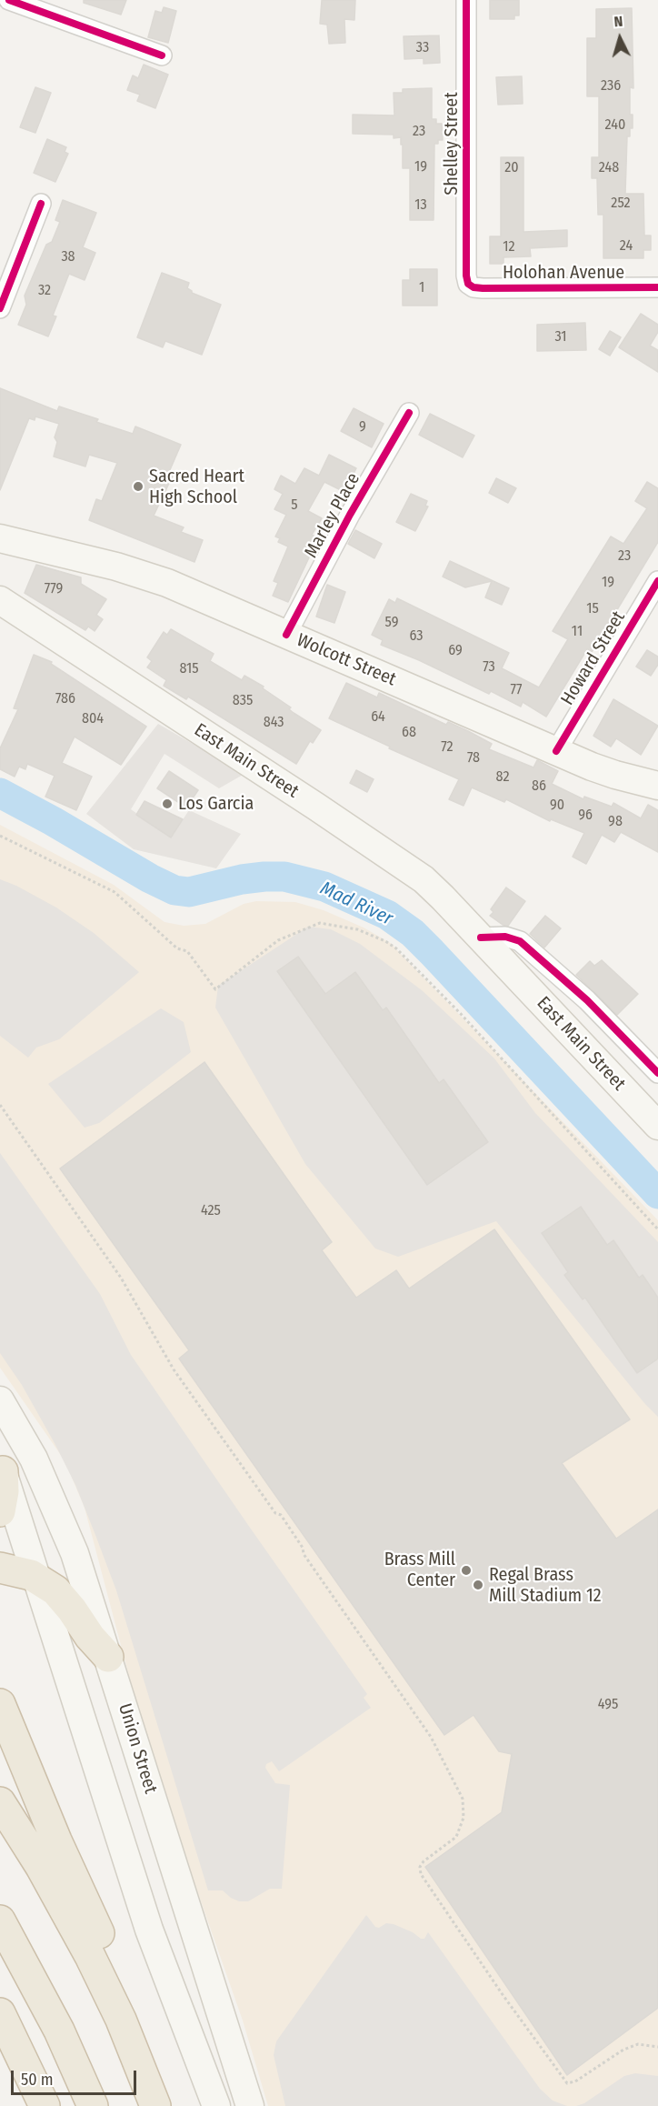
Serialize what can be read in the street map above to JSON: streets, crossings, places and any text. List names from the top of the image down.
{
  "streets": {
    "main road": ["Wolcott Street", "East Main Street", "Union Street"],
    "street": [
      "Shelley Street",
      "Holohan Avenue",
      "Marley Place",
      "Howard Street"
    ]
  },
  "crossings": [
    ["Shelley Street", "Holohan Avenue"],
    ["Marley Place", "Wolcott Street"],
    ["Howard Street", "Wolcott Street"]
  ],
  "water": ["Mad River"],
  "places": [
    "Sacred Heart High School",
    "Los Garcia",
    "Brass Mill Center",
    "Regal Brass Mill Stadium 12"
  ],
  "house_numbers": [
    "33",
    "236",
    "240",
    "23",
    "19",
    "20",
    "248",
    "252",
    "13",
    "24",
    "12",
    "38",
    "1",
    "32",
    "31",
    "9",
    "5",
    "23",
    "19",
    "779",
    "15",
    "59",
    "11",
    "63",
    "69",
    "73",
    "815",
    "77",
    "786",
    "835",
    "64",
    "804",
    "843",
    "68",
    "72",
    "78",
    "82",
    "86",
    "90",
    "96",
    "98",
    "425",
    "495"
  ],
  "scale_bar": "50 m",
  "north": "top"
}
